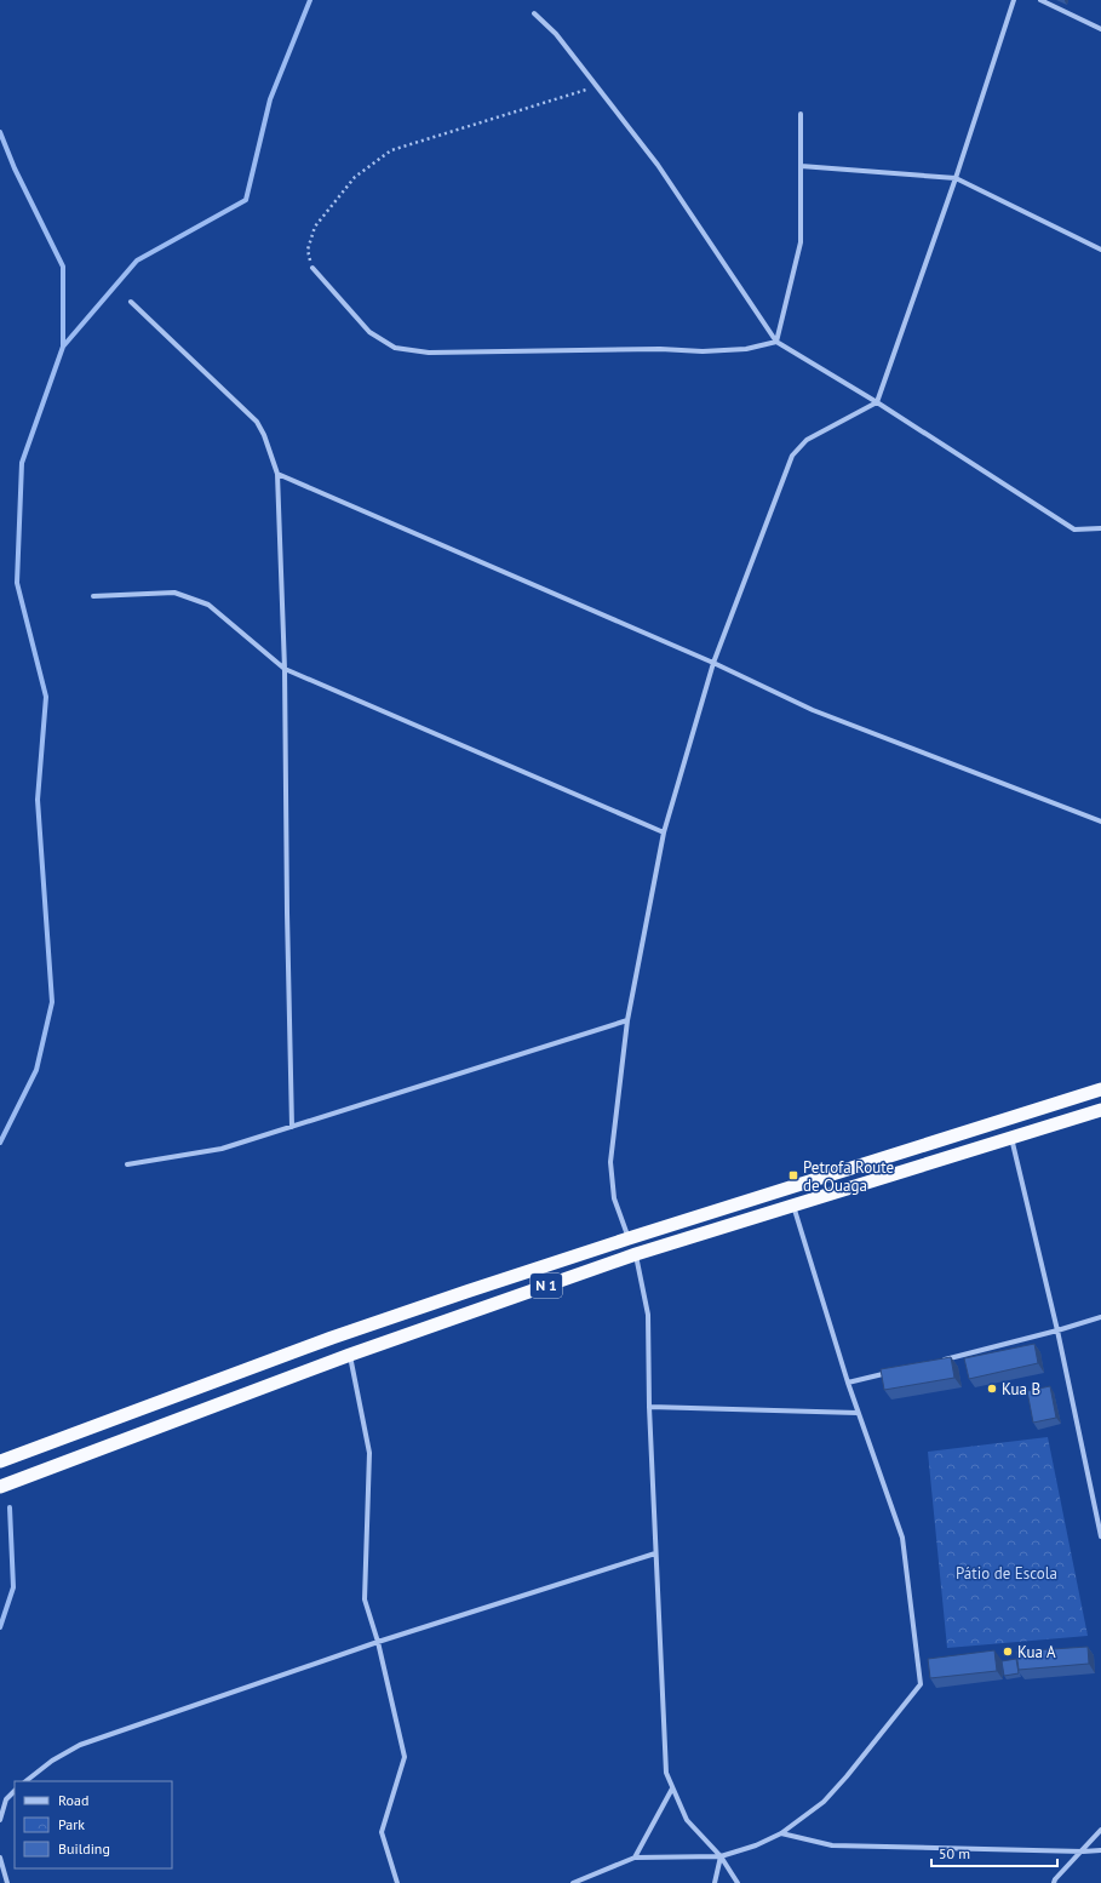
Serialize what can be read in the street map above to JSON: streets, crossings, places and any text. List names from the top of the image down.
{
  "streets": {
    "highway": ["N 1"]
  },
  "parks": ["Pátio de Escola"],
  "places": {
    "transit": ["Petrofa Route de Ouaga"],
    "other": ["Kua B", "Kua A"]
  },
  "legend": ["Road", "Park", "Building"],
  "scale_bar": "50 m"
}
